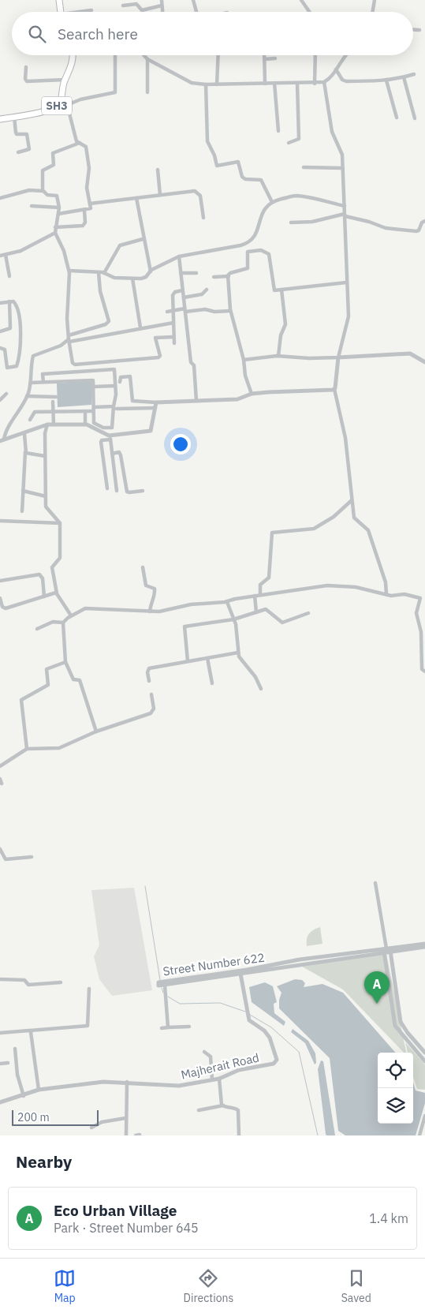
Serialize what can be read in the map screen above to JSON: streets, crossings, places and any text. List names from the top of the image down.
{
  "streets": {
    "main road": ["SH3"],
    "street": ["Street Number 622", "Majherait Road"]
  },
  "crossings": [
    ["Street Number 622", "Majherait Road"]
  ],
  "scale_bar": "200 m",
  "page": {
    "search": "Search here",
    "pins": "A",
    "scale": "200 m",
    "heading": "Nearby",
    "list": [
      {
        "mark": "A",
        "name": "Eco Urban Village",
        "note": "Park · Street Number 645",
        "value": "1.4 km"
      }
    ],
    "nav": ["Map", "Directions", "Saved"]
  }
}
